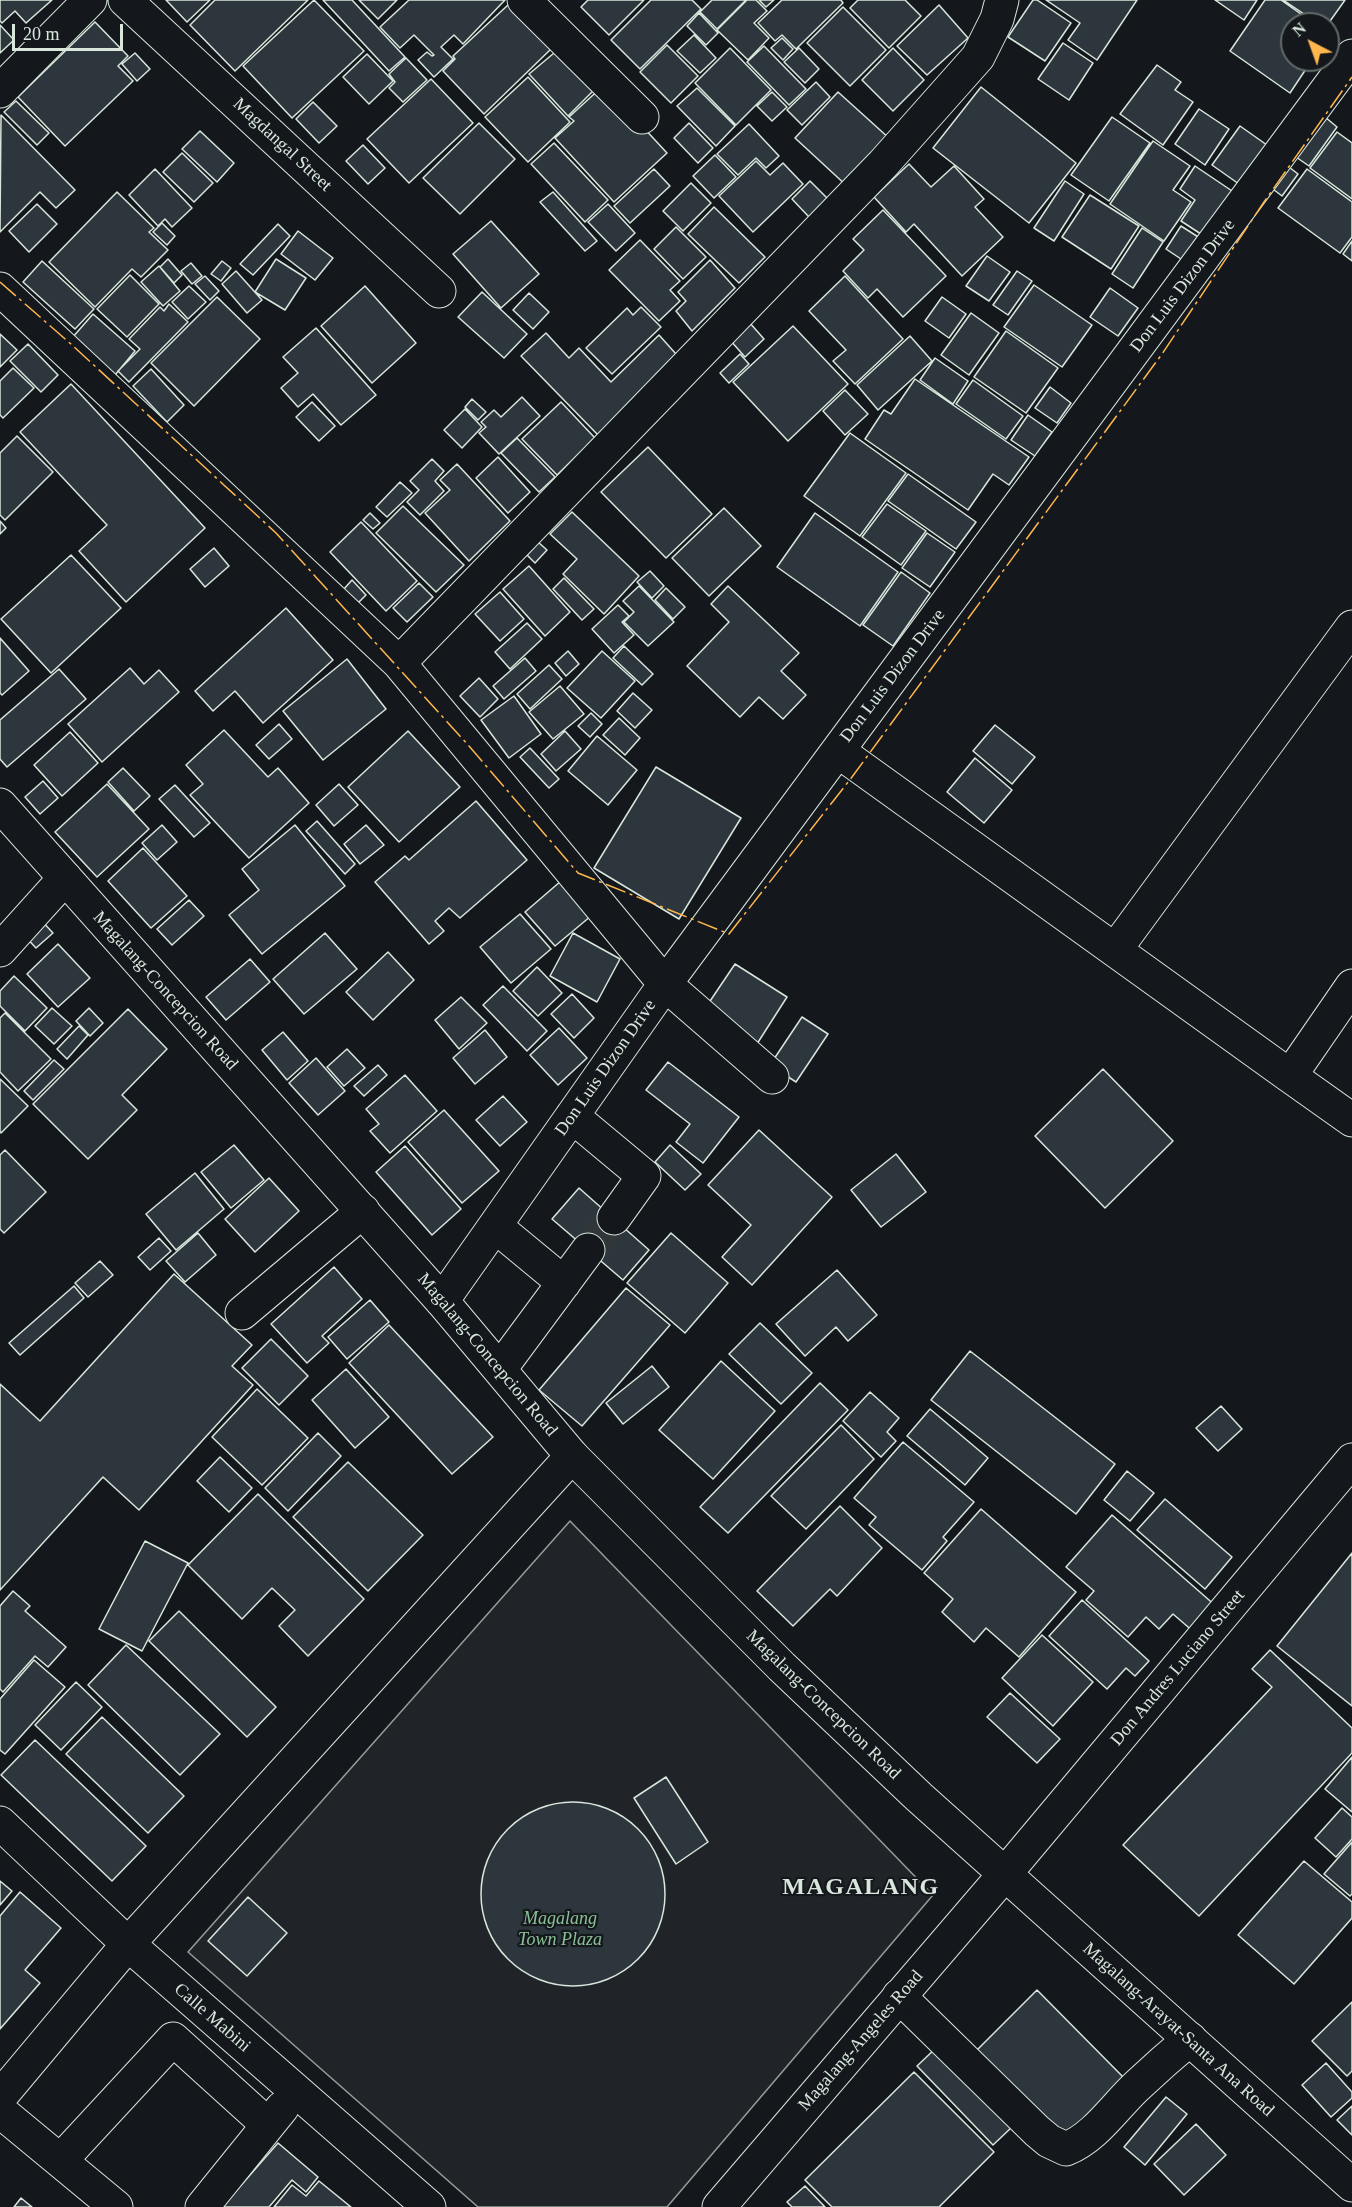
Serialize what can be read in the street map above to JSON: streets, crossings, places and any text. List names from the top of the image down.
{
  "streets": {
    "street": [
      "Magdangal Street",
      "Don Luis Dizon Drive",
      "Magalang-Concepcion Road",
      "Don Andres Luciano Street",
      "Calle Mabini",
      "Magalang-Arayat-Santa Ana Road",
      "Magalang-Angeles Road"
    ]
  },
  "crossings": [
    ["Don Luis Dizon Drive", "Magalang-Concepcion Road"],
    ["Magalang-Concepcion Road", "Don Andres Luciano Street"],
    ["Magalang-Concepcion Road", "Magalang-Arayat-Santa Ana Road"],
    ["Magalang-Concepcion Road", "Magalang-Angeles Road"],
    ["Don Andres Luciano Street", "Magalang-Arayat-Santa Ana Road"],
    ["Don Andres Luciano Street", "Magalang-Angeles Road"],
    ["Magalang-Arayat-Santa Ana Road", "Magalang-Angeles Road"]
  ],
  "districts": ["MAGALANG"],
  "parks": ["Magalang Town Plaza"],
  "scale_bar": "20 m",
  "north": "top left"
}
